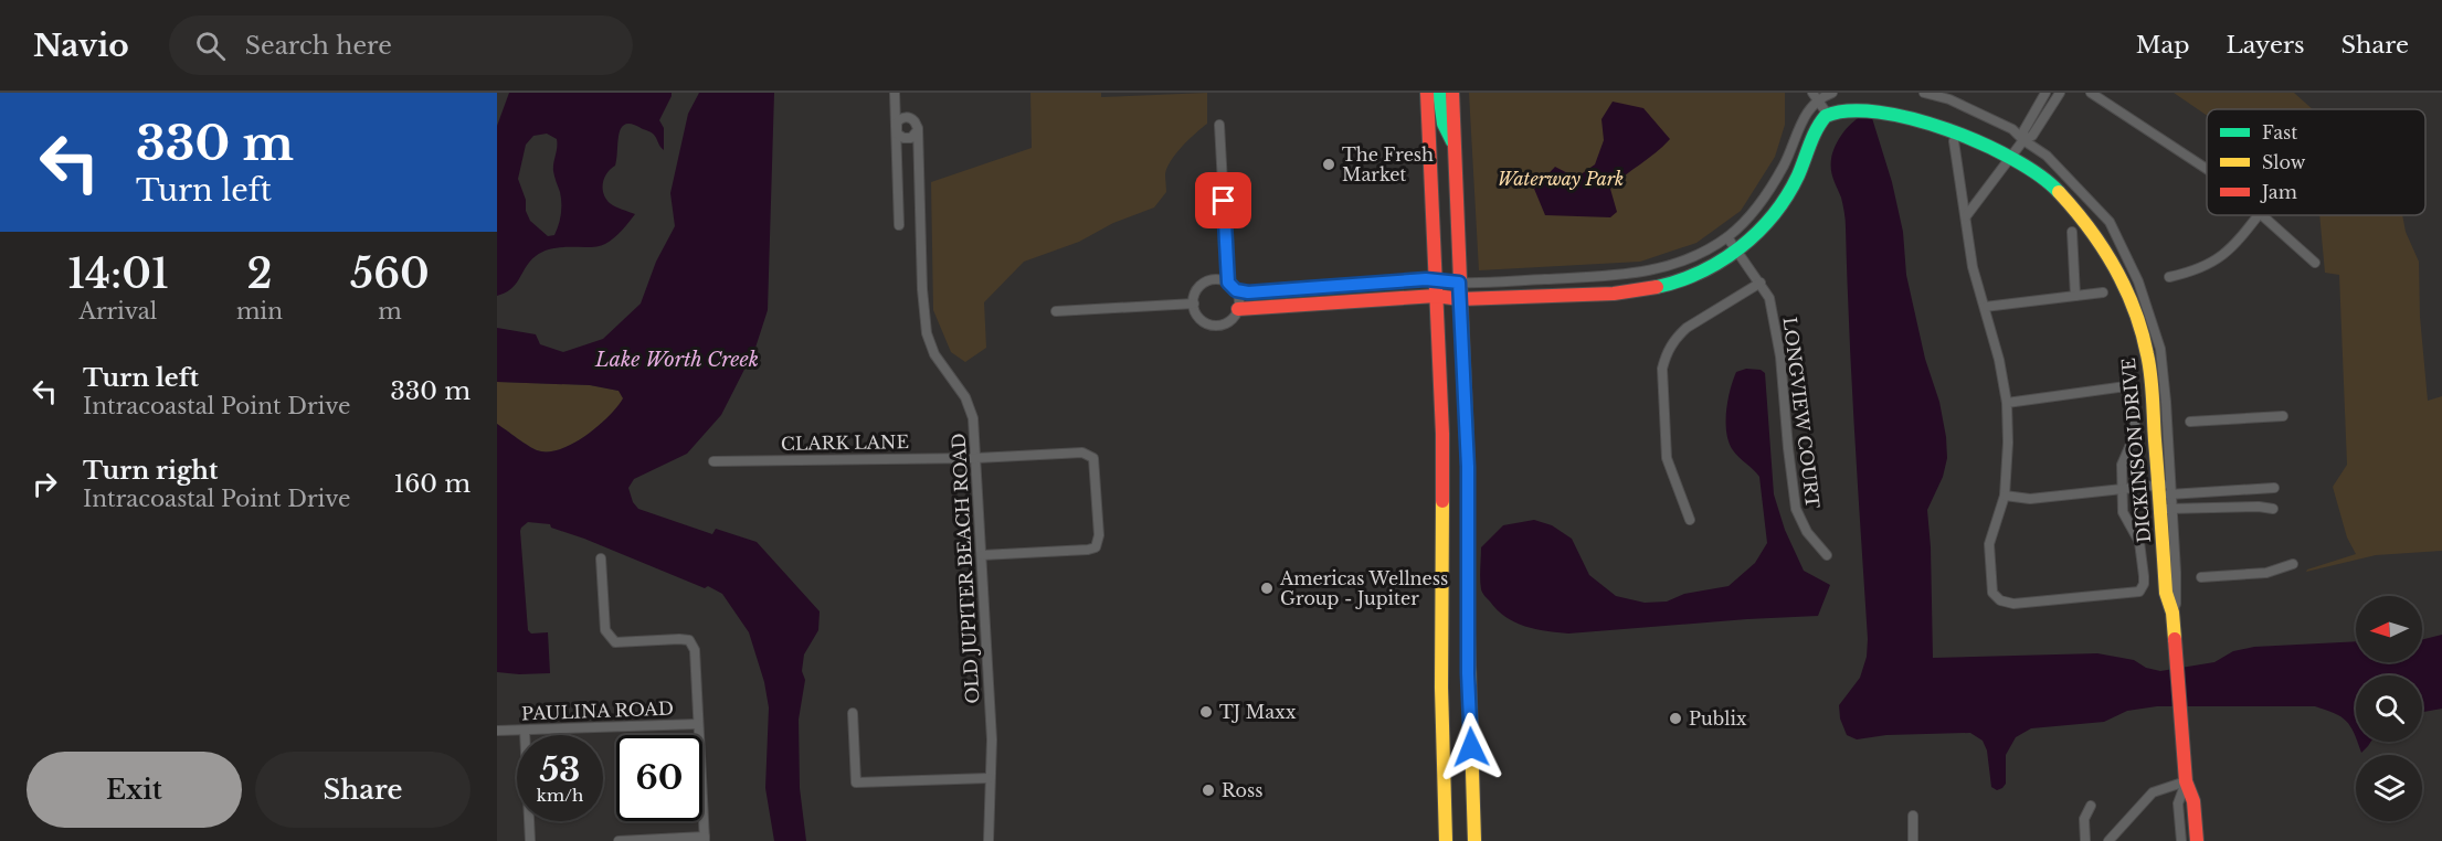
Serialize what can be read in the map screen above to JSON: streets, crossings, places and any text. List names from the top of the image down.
{
  "streets": {
    "main road": ["DICKINSON DRIVE"],
    "street": [
      "LONGVIEW COURT",
      "CLARK LANE",
      "OLD JUPITER BEACH ROAD",
      "PAULINA ROAD"
    ]
  },
  "crossings": [
    ["CLARK LANE", "OLD JUPITER BEACH ROAD"]
  ],
  "water": ["Lake Worth Creek"],
  "parks": ["Waterway Park"],
  "places": [
    "The Fresh Market",
    "Americas Wellness Group - Jupiter",
    "TJ Maxx",
    "Publix",
    "Ross"
  ],
  "legend": ["Fast", "Slow", "Jam"],
  "north": "left",
  "page": {
    "header": "Navio",
    "search": "Search here",
    "nav": ["Map", "Layers", "Share"],
    "turn": ["330 m", "Turn left"],
    "eta": [
      "14:01",
      "Arrival",
      "2",
      "min",
      "560",
      "m"
    ],
    "list": [
      {
        "name": "Turn left",
        "note": "Intracoastal Point Drive",
        "value": "330 m"
      },
      {
        "name": "Turn right",
        "note": "Intracoastal Point Drive",
        "value": "160 m"
      }
    ],
    "speed": "53 km/h",
    "limit": "60",
    "buttons": ["Exit", "Share"]
  }
}
